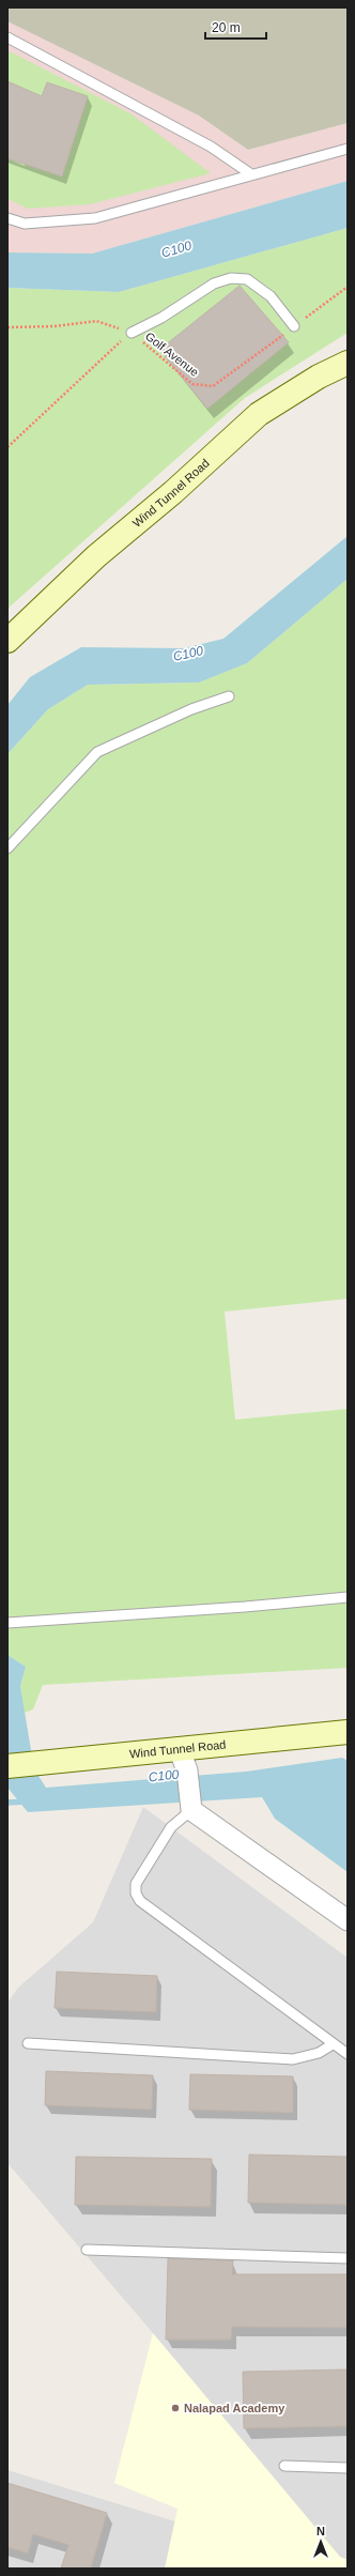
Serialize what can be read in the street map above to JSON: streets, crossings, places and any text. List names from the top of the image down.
{
  "streets": {
    "street": ["Wind Tunnel Road"],
    "path": ["Golf Avenue"]
  },
  "water": ["C100"],
  "places": ["Nalapad Academy"],
  "scale_bar": "20 m",
  "north": "top"
}
